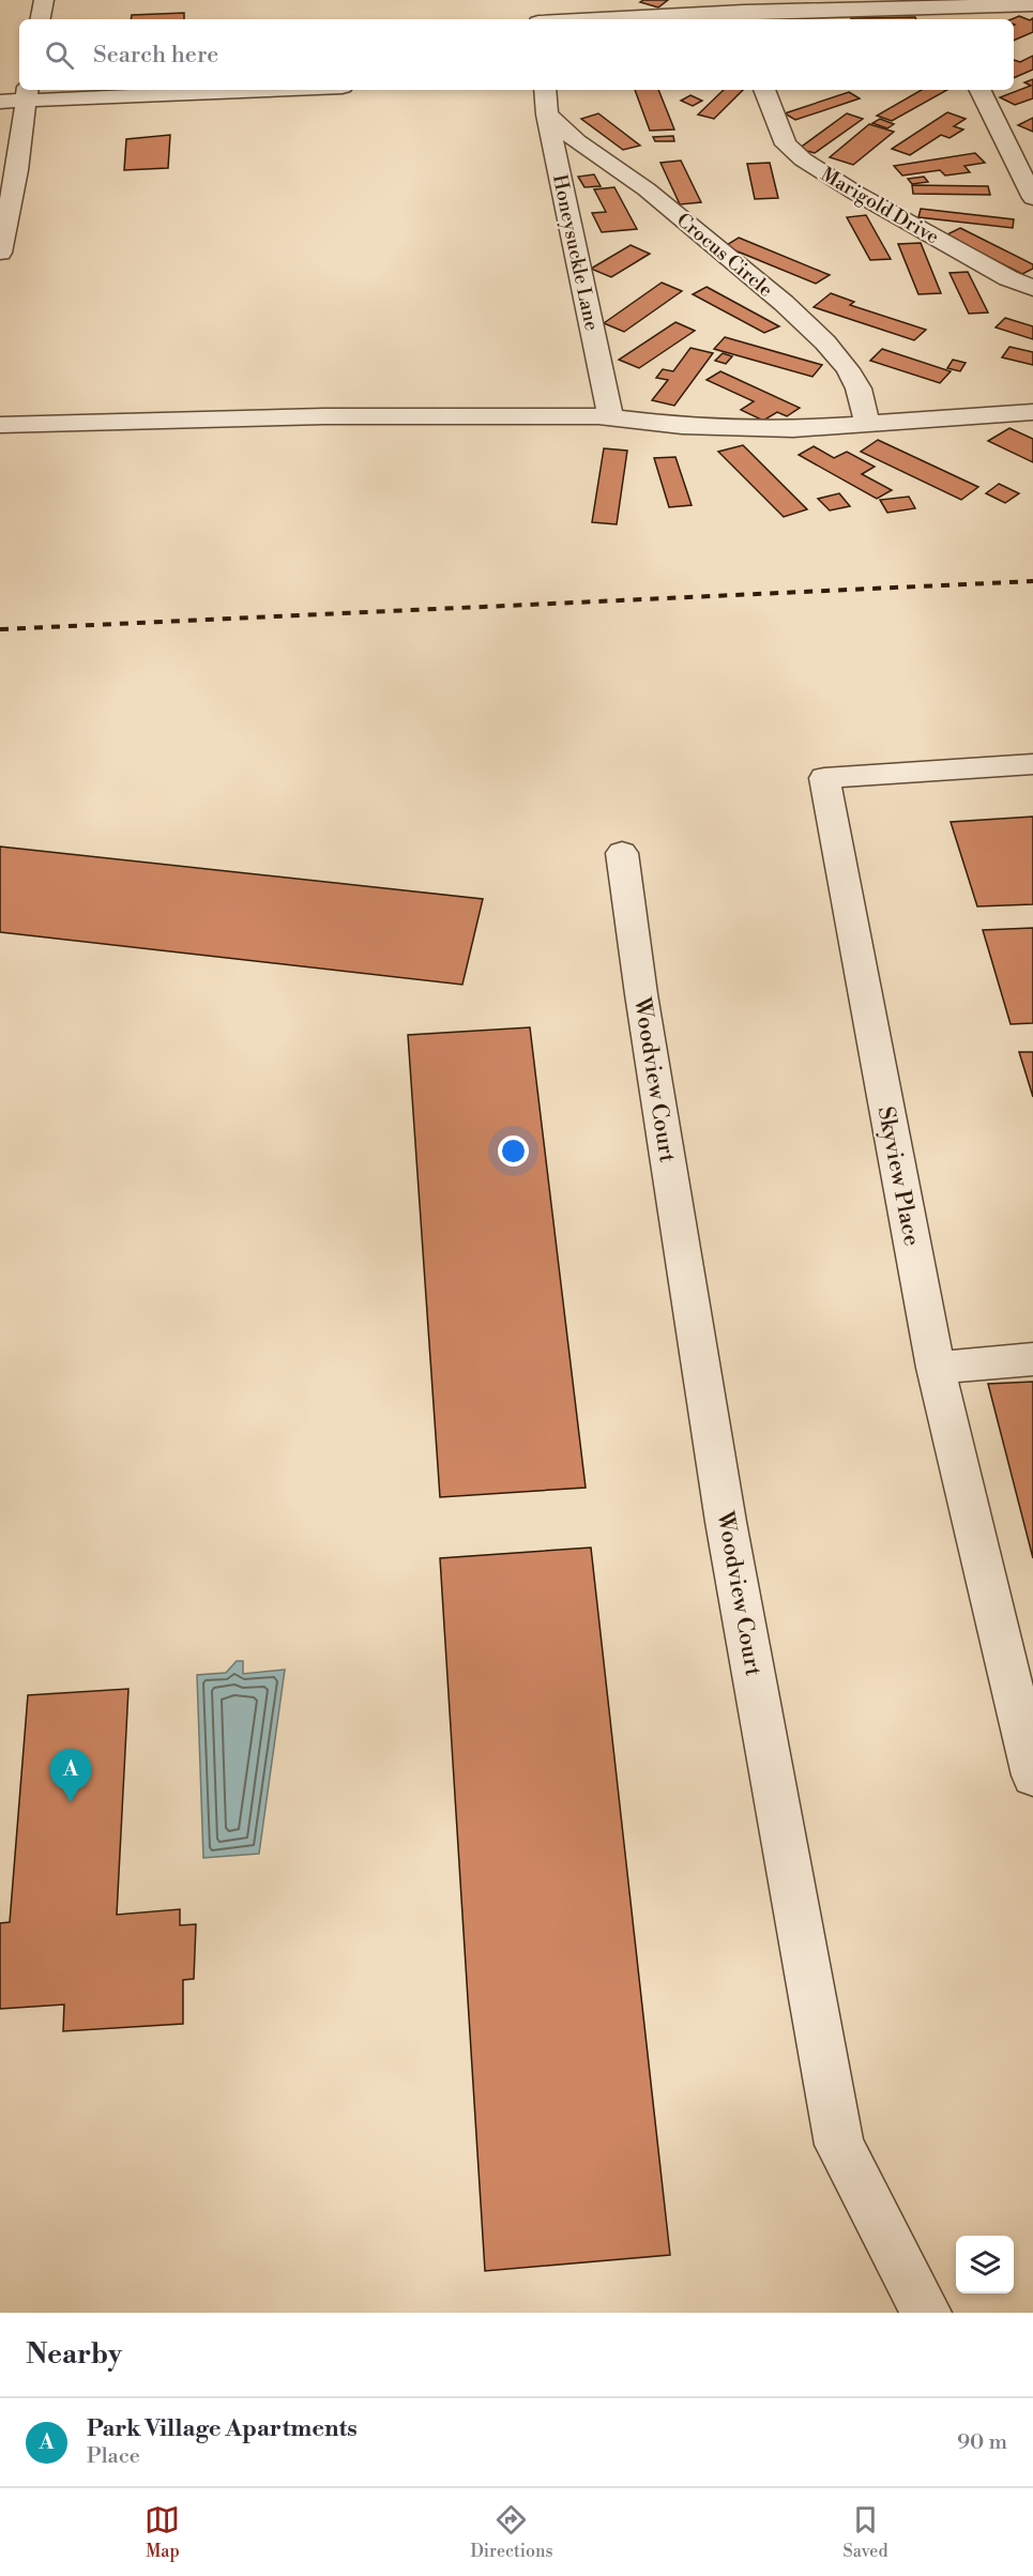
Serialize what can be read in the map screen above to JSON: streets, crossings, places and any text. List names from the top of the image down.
{
  "streets": {
    "street": [
      "Marigold Drive",
      "Honeysuckle Lane",
      "Crocus Circle",
      "Woodview Court",
      "Skyview Place"
    ]
  },
  "crossings": [
    ["Honeysuckle Lane", "Crocus Circle"]
  ],
  "page": {
    "search": "Search here",
    "pins": "A",
    "heading": "Nearby",
    "list": [
      {
        "mark": "A",
        "name": "Park Village Apartments",
        "note": "Place",
        "value": "90 m"
      }
    ],
    "nav": ["Map", "Directions", "Saved"]
  }
}
